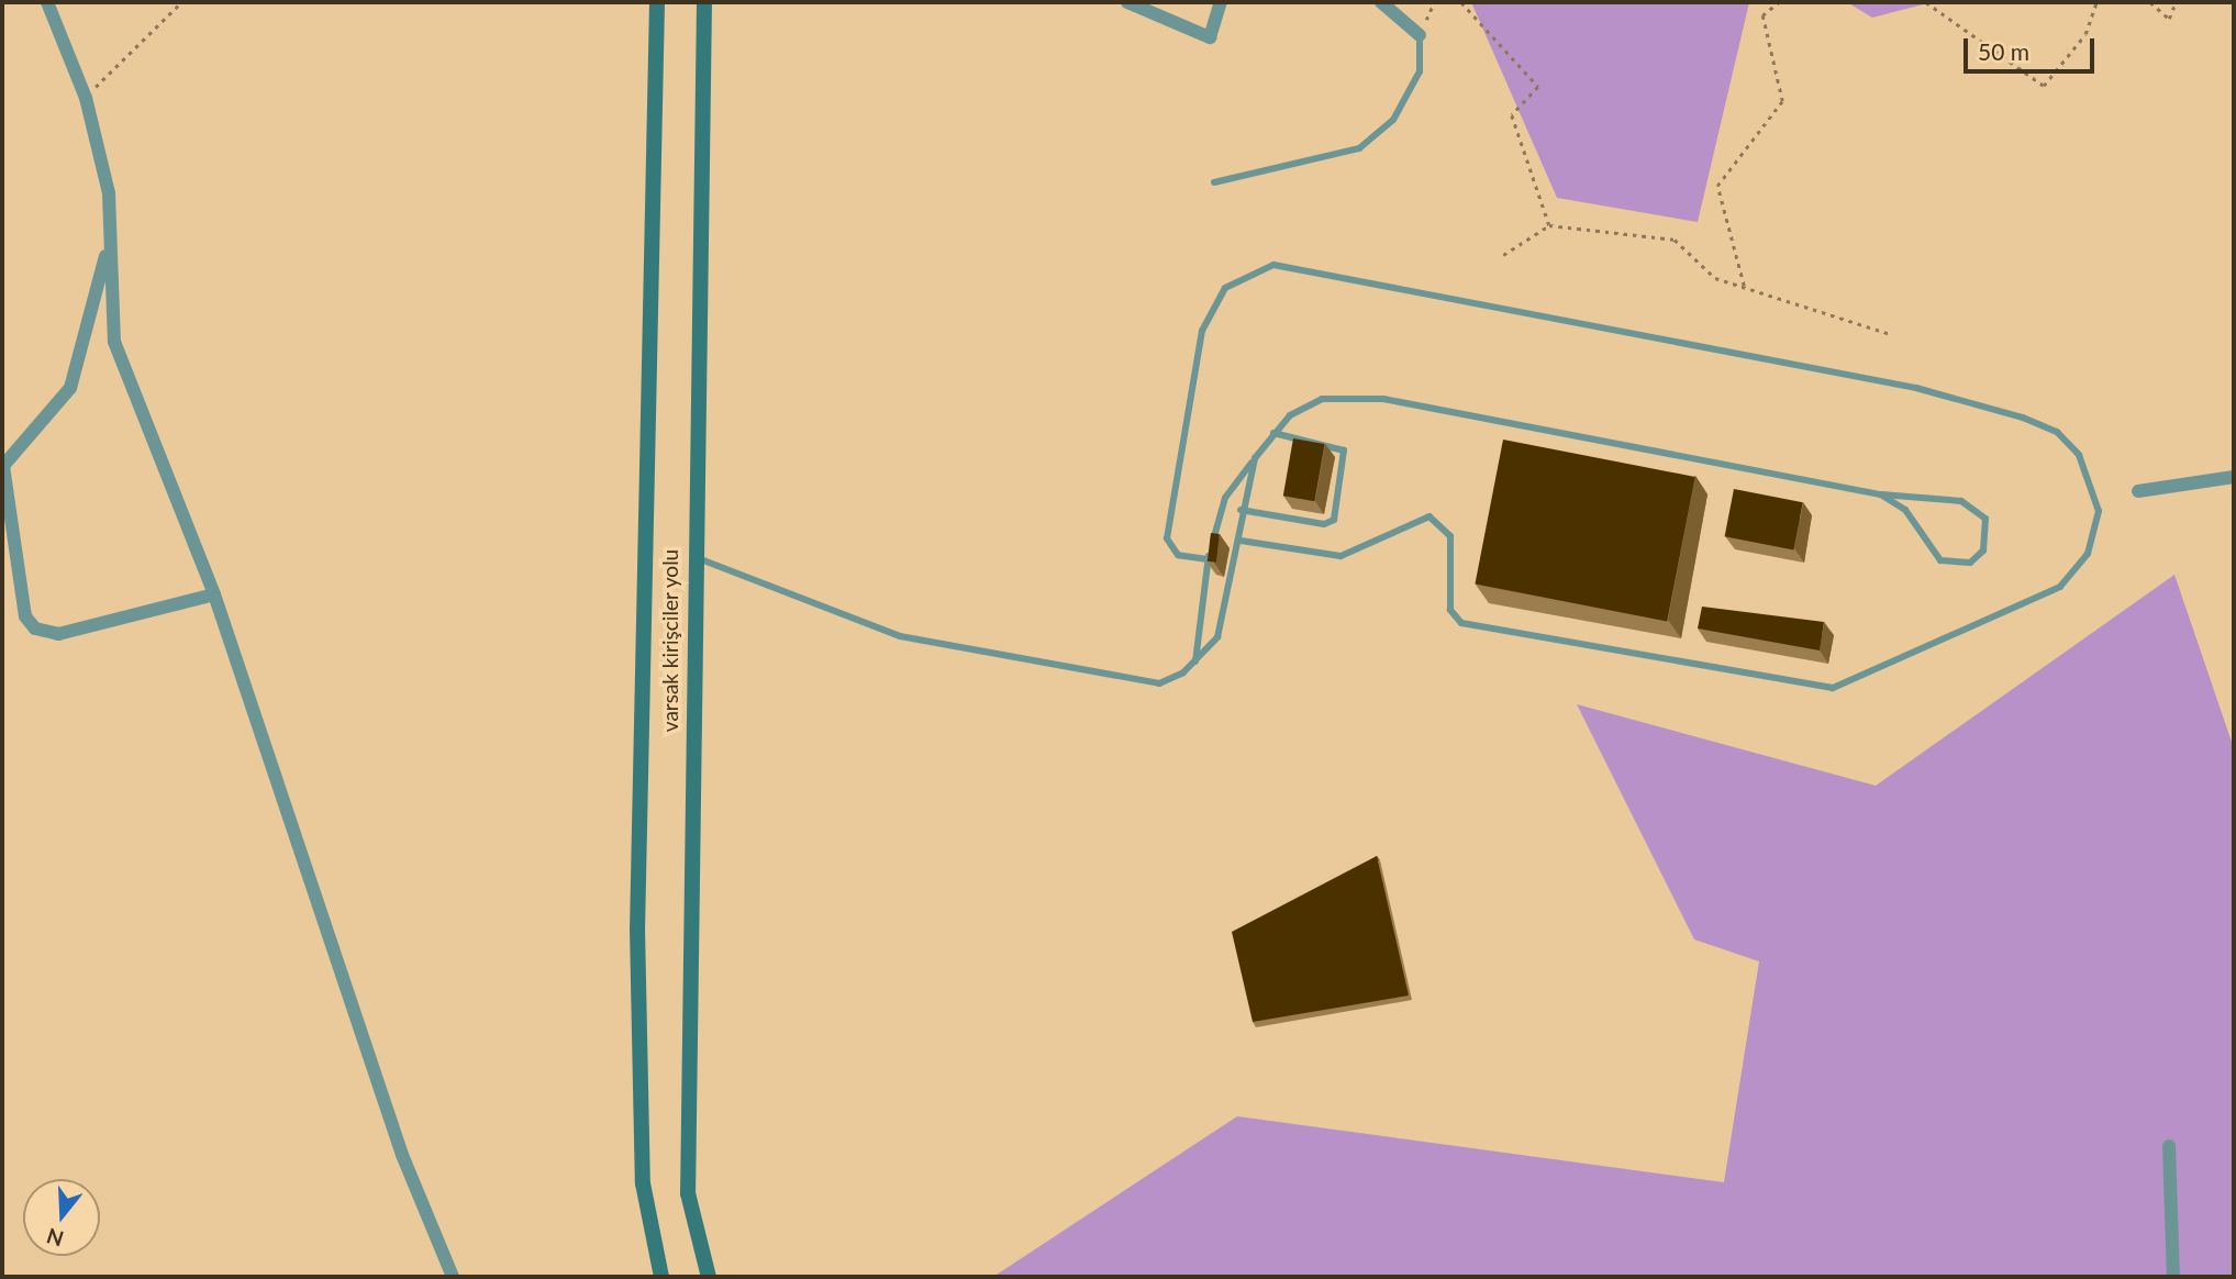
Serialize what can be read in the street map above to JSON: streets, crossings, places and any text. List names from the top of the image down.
{
  "streets": {
    "street": ["varsak kirişciler yolu"]
  },
  "scale_bar": "50 m",
  "north": "bottom"
}
